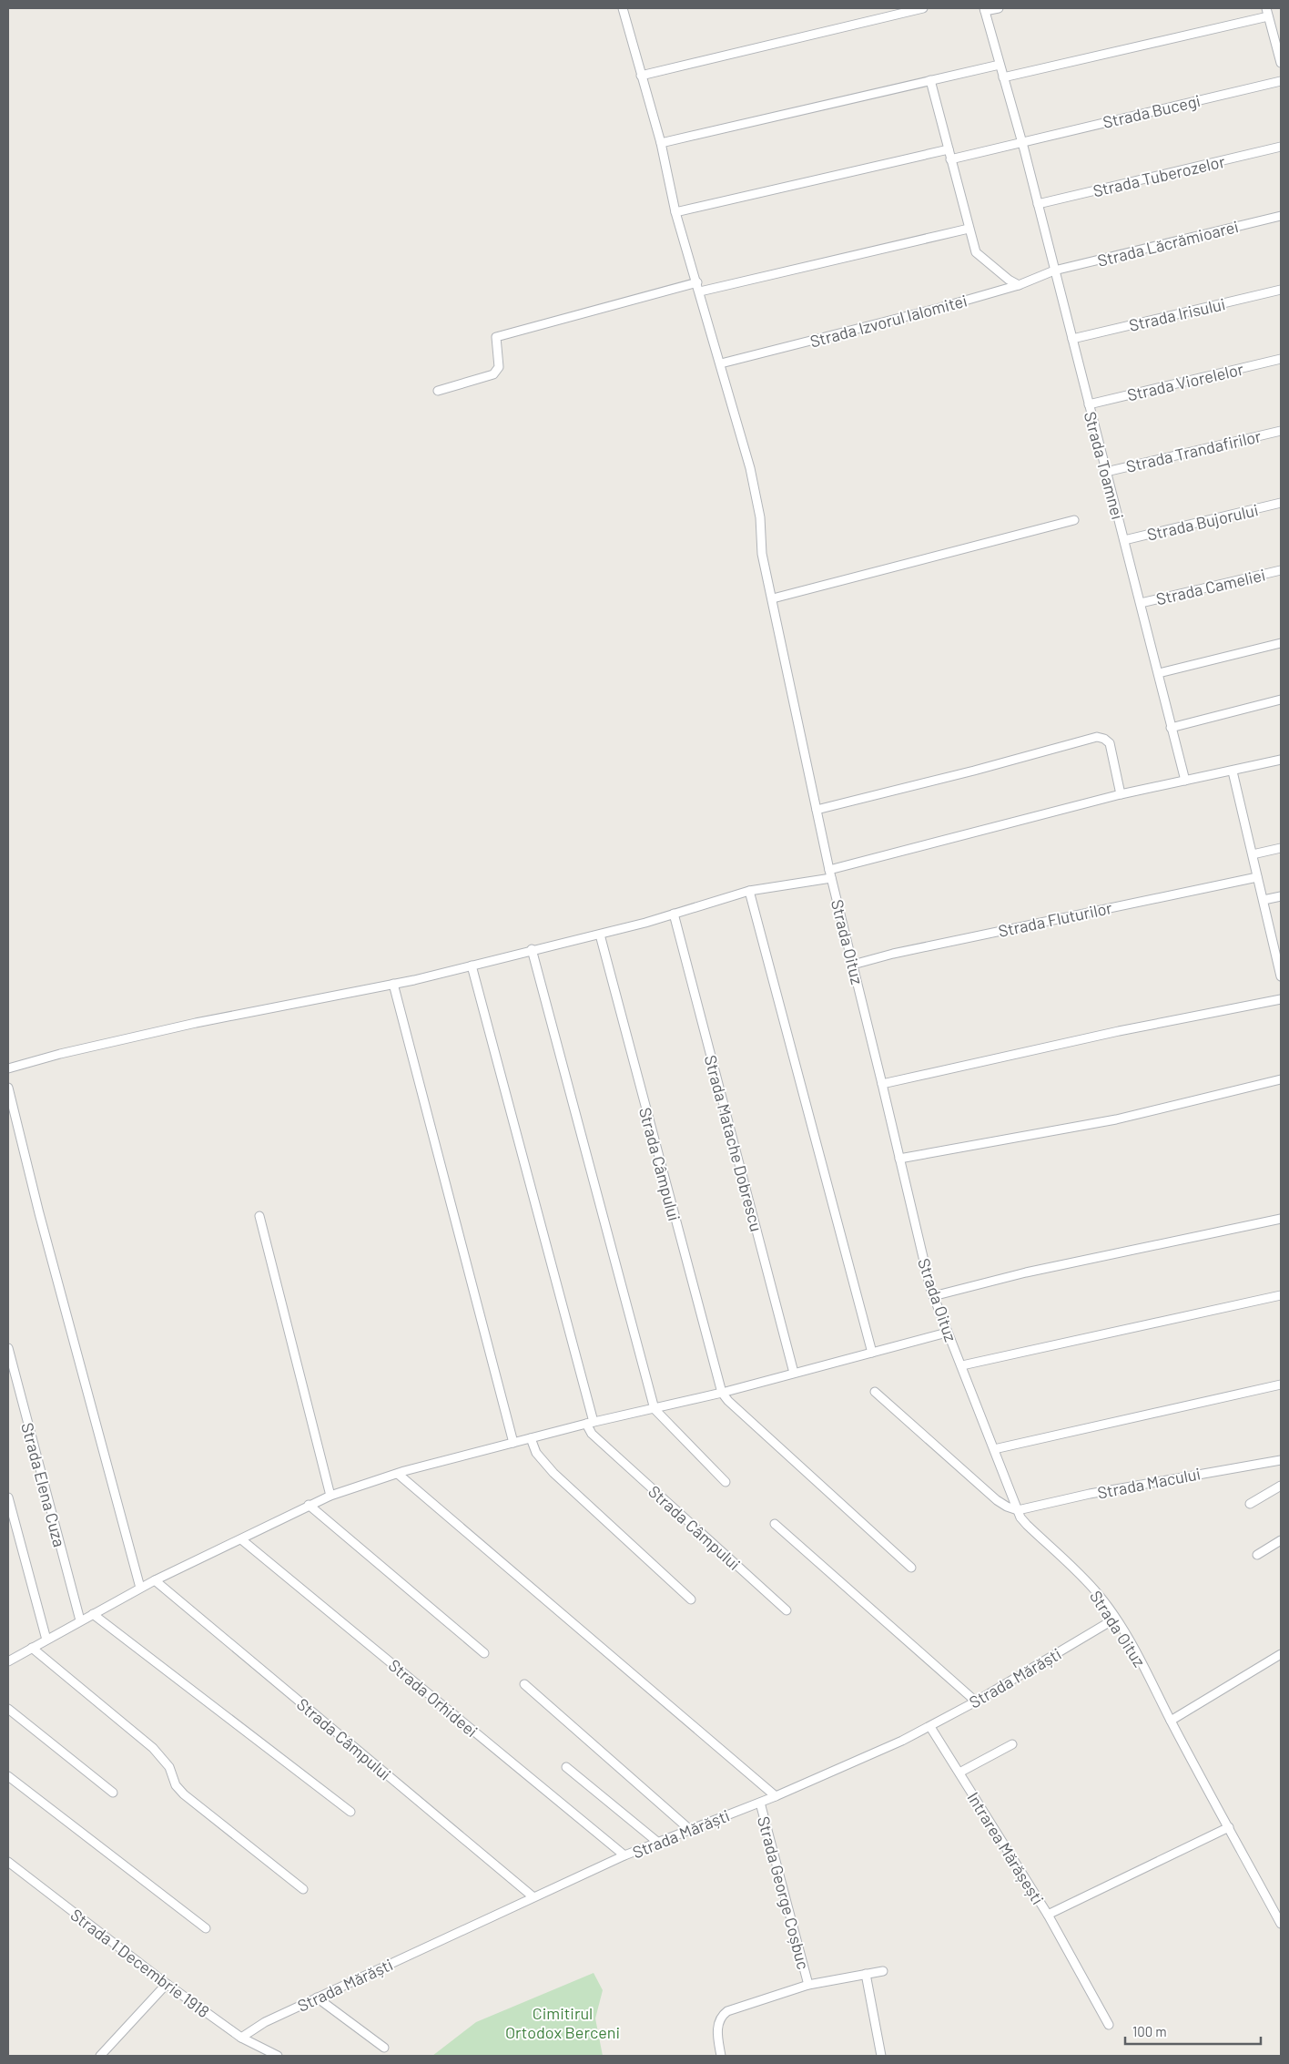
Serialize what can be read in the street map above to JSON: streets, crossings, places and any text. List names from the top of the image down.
{
  "streets": {
    "street": [
      "Strada Bucegi",
      "Strada Tuberozelor",
      "Strada Lăcrămioarei",
      "Strada Irisului",
      "Strada Izvorul Ialomitei",
      "Strada Viorelelor",
      "Strada Trandafirilor",
      "Strada Toamnei",
      "Strada Bujorului",
      "Strada Cameliei",
      "Strada Fluturilor",
      "Strada Oituz",
      "Strada Matache Dobrescu",
      "Strada Câmpului",
      "Strada Macului",
      "Strada Elena Cuza",
      "Strada Mărăști",
      "Strada Orhideei",
      "Intrarea Mărășești",
      "Strada George Coșbuc",
      "Strada 1 Decembrie 1918"
    ]
  },
  "crossings": [
    ["Strada Bucegi", "Strada Toamnei"],
    ["Strada Tuberozelor", "Strada Toamnei"],
    ["Strada Lăcrămioarei", "Strada Izvorul Ialomitei"],
    ["Strada Lăcrămioarei", "Strada Toamnei"],
    ["Strada Irisului", "Strada Toamnei"],
    ["Strada Izvorul Ialomitei", "Strada Toamnei"],
    ["Strada Izvorul Ialomitei", "Strada Oituz"],
    ["Strada Viorelelor", "Strada Toamnei"],
    ["Strada Trandafirilor", "Strada Toamnei"],
    ["Strada Toamnei", "Strada Bujorului"],
    ["Strada Toamnei", "Strada Cameliei"],
    ["Strada Fluturilor", "Strada Oituz"],
    ["Strada Oituz", "Strada Macului"],
    ["Strada Oituz", "Strada Mărăști"],
    ["Strada Oituz", "Intrarea Mărășești"],
    ["Strada Câmpului", "Strada Mărăști"],
    ["Strada Mărăști", "Strada Orhideei"],
    ["Strada Mărăști", "Intrarea Mărășești"],
    ["Strada Mărăști", "Strada George Coșbuc"],
    ["Strada Mărăști", "Strada 1 Decembrie 1918"]
  ],
  "parks": ["Cimitirul Ortodox Berceni"],
  "scale_bar": "100 m"
}
